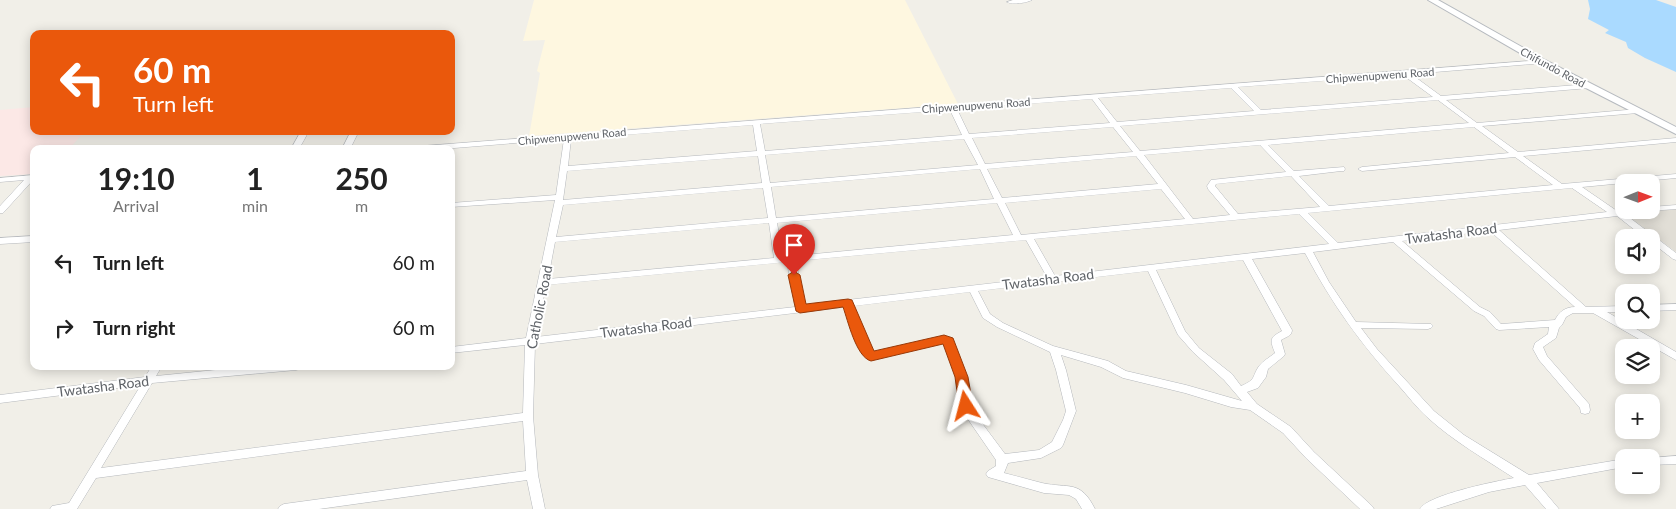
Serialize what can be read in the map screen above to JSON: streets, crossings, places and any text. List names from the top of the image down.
{
  "streets": {
    "street": [
      "Chifundo Road",
      "Chipwenupwenu Road",
      "Twatasha Road",
      "Catholic Road"
    ]
  },
  "crossings": [
    ["Chifundo Road", "Chipwenupwenu Road"],
    ["Chipwenupwenu Road", "Catholic Road"],
    ["Twatasha Road", "Catholic Road"]
  ],
  "north": "right",
  "page": {
    "turn": ["60 m", "Turn left"],
    "eta": [
      "19:10",
      "Arrival",
      "1",
      "min",
      "250",
      "m"
    ],
    "map_buttons": ["+", "−"],
    "list": [
      {
        "name": "Turn left",
        "value": "60 m"
      },
      {
        "name": "Turn right",
        "value": "60 m"
      }
    ]
  }
}
